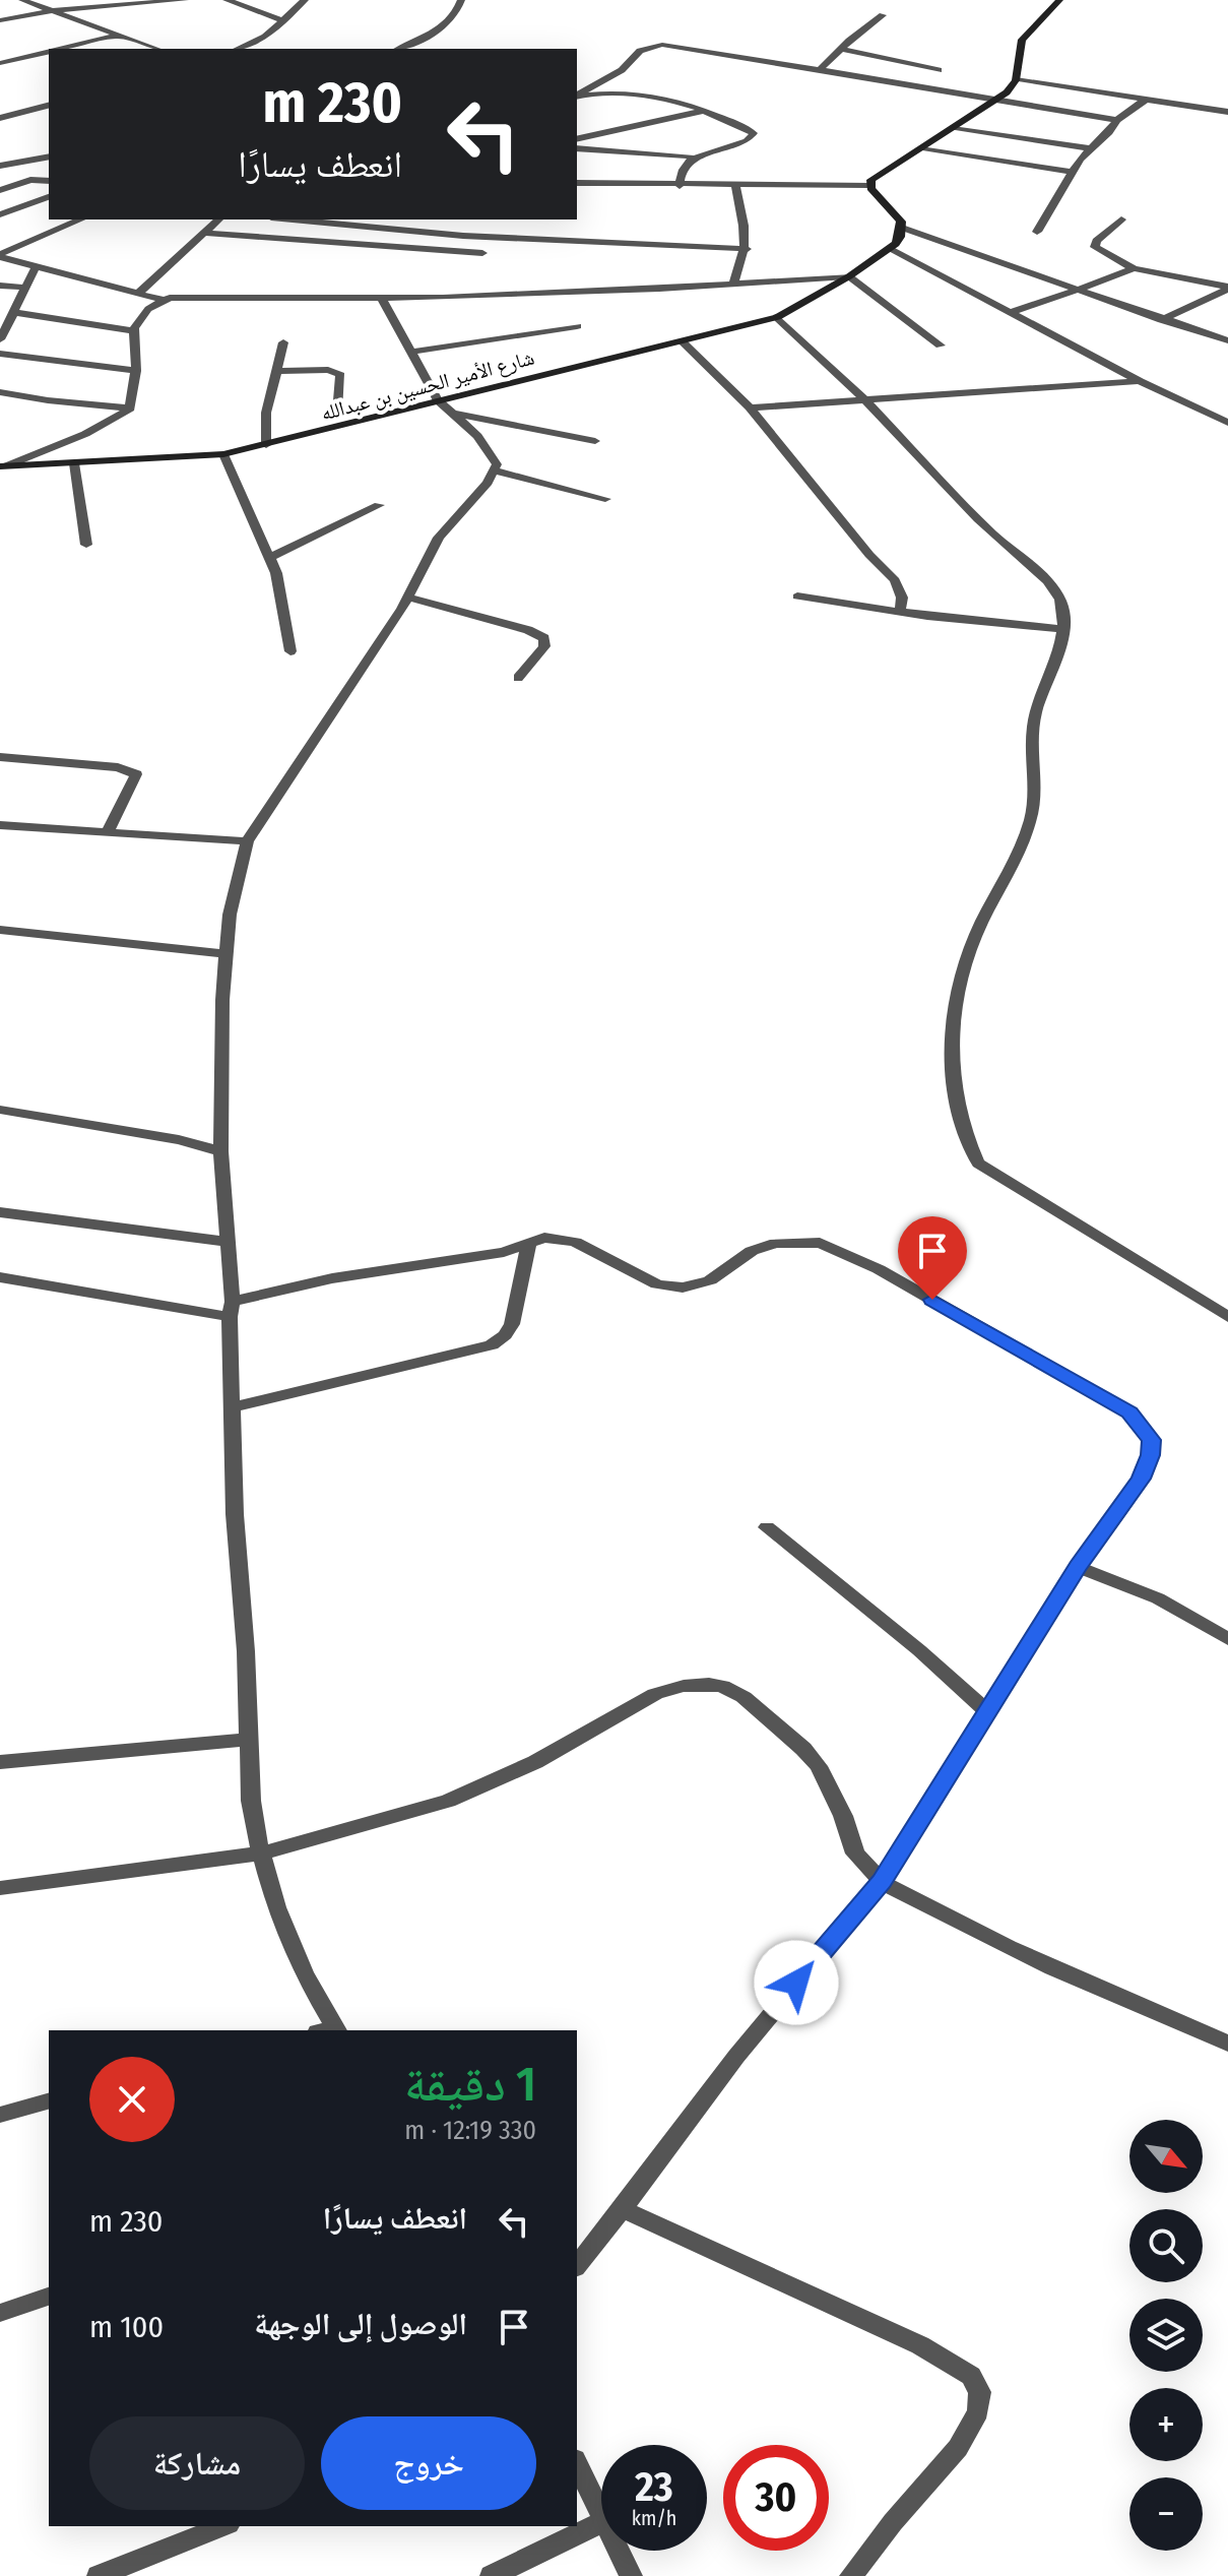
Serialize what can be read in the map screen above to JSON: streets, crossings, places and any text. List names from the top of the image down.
{
  "streets": {
    "street": ["شارع الأمير الحسين بن عبدالله"]
  },
  "north": "bottom right",
  "page": {
    "turn": ["230 m", "انعطف يسارًا"],
    "heading": ["1 دقيقة", "330 m · 12:19"],
    "map_buttons": ["+", "−"],
    "list": [
      {
        "name": "انعطف يسارًا",
        "value": "230 m"
      },
      {
        "name": "الوصول إلى الوجهة",
        "value": "100 m"
      }
    ],
    "buttons": ["خروج", "مشاركة"],
    "speed": "23 km/h",
    "limit": "30"
  }
}
